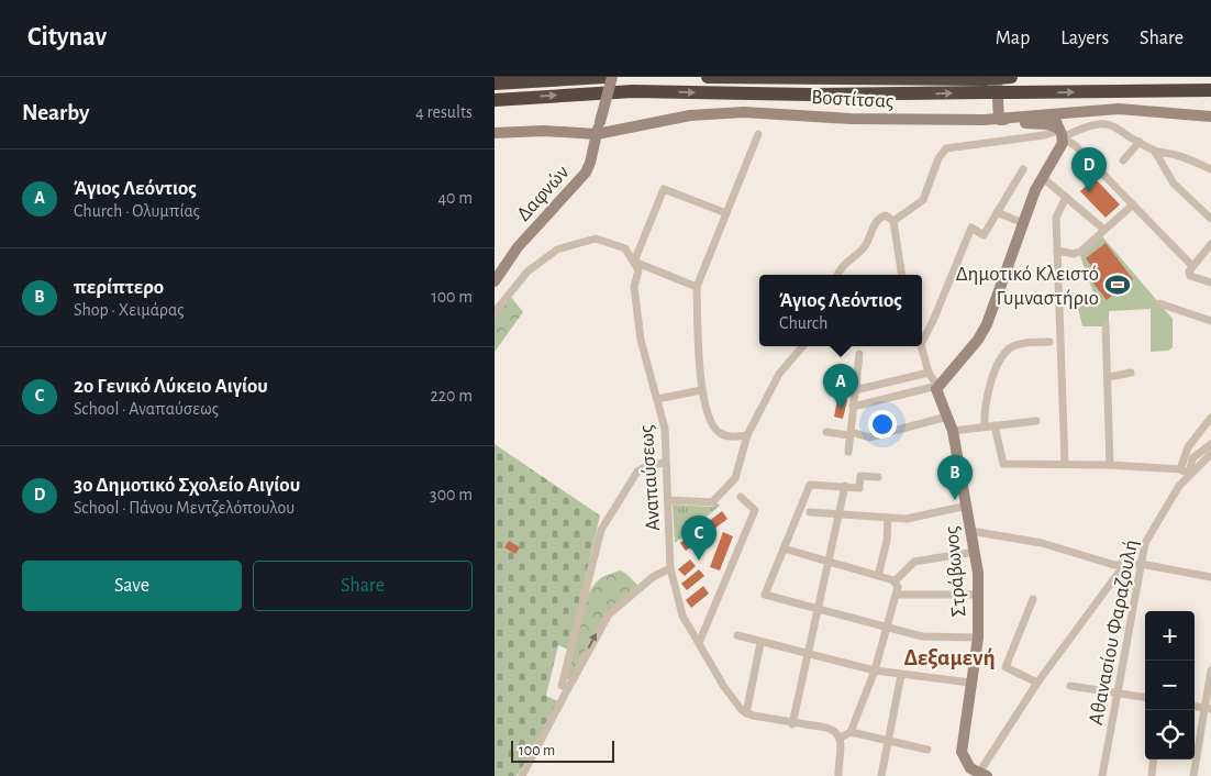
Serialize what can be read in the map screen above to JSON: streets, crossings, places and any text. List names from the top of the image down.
{
  "streets": {
    "street": [
      "Βοστίτσας",
      "Δαφνών",
      "Αναπαύσεως",
      "Στράβωνος",
      "Αθανασίου Φαραζουλή"
    ]
  },
  "crossings": [
    ["Βοστίτσας", "Δαφνών"]
  ],
  "districts": ["Δεξαμενή"],
  "places": {
    "sports": ["Δημοτικό Κλειστό Γυμναστήριο"]
  },
  "scale_bar": "100 m",
  "page": {
    "header": "Citynav",
    "nav": ["Map", "Layers", "Share"],
    "heading": ["Nearby", "4 results"],
    "pins": [
      "D",
      "A",
      "B",
      "C"
    ],
    "list": [
      {
        "mark": "A",
        "name": "Άγιος Λεόντιος",
        "note": "Church · Ολυμπίας",
        "value": "40 m"
      },
      {
        "mark": "B",
        "name": "περίπτερο",
        "note": "Shop · Χειμάρας",
        "value": "100 m"
      },
      {
        "mark": "C",
        "name": "2ο Γενικό Λύκειο Αιγίου",
        "note": "School · Αναπαύσεως",
        "value": "220 m"
      },
      {
        "mark": "D",
        "name": "3ο Δημοτικό Σχολείο Αιγίου",
        "note": "School · Πάνου Μεντζελόπουλου",
        "value": "300 m"
      }
    ],
    "popup": ["Άγιος Λεόντιος", "Church"],
    "buttons": ["Save", "Share"],
    "map_buttons": ["+", "−"],
    "scale": "100 m"
  }
}
